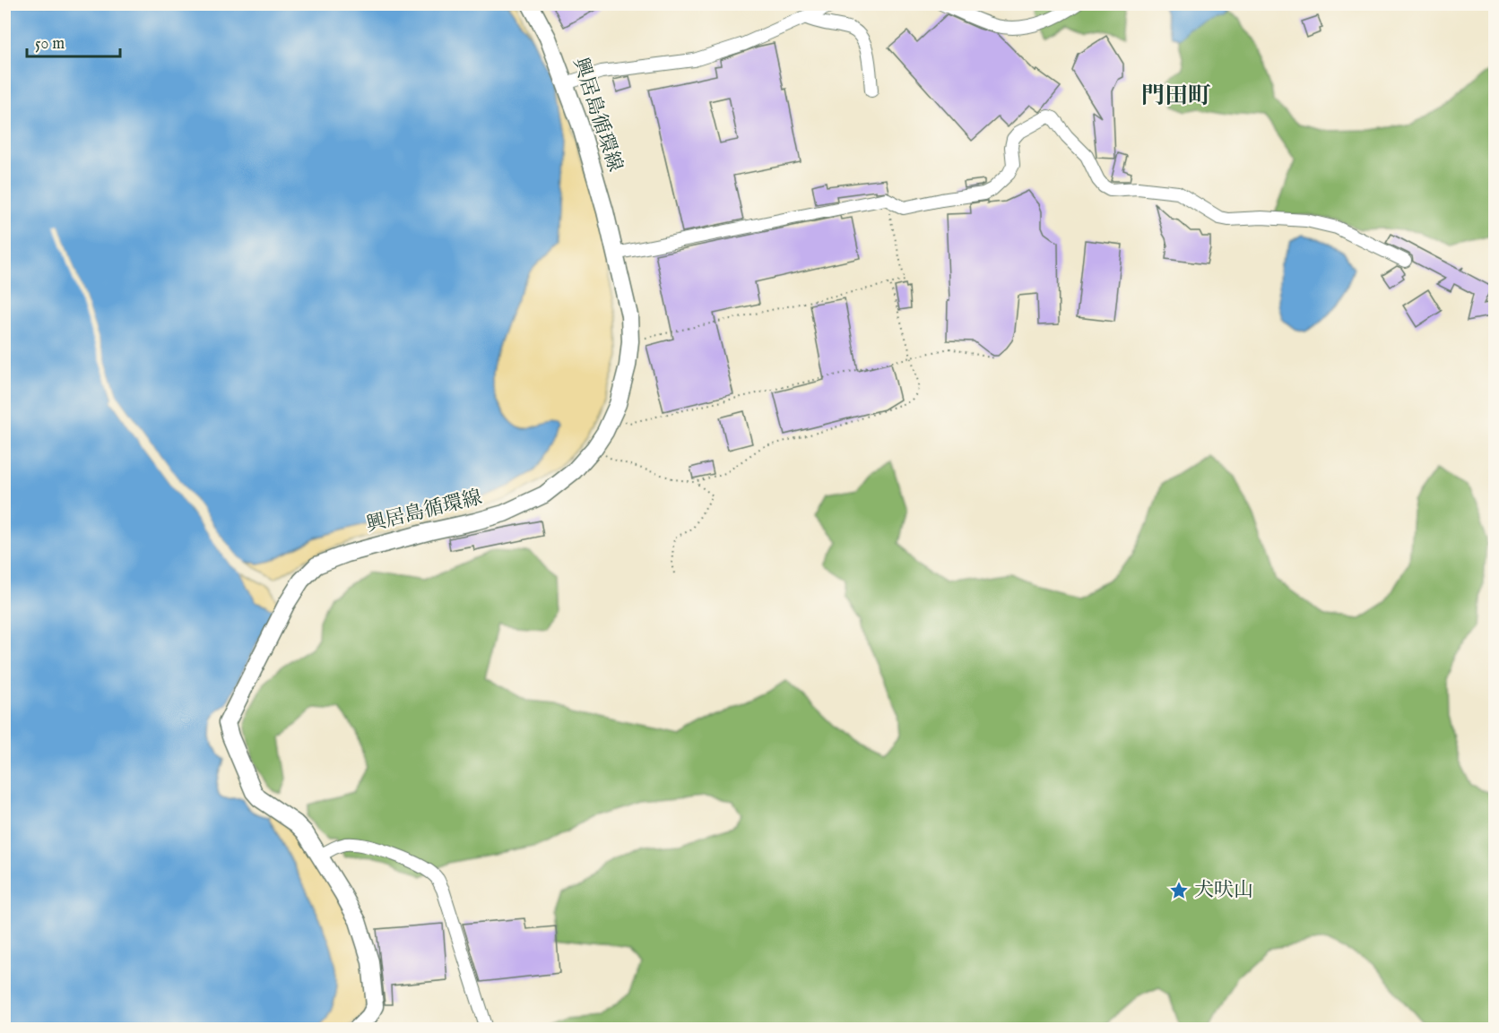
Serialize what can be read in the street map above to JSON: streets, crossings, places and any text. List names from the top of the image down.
{
  "streets": {
    "main road": ["興居島循環線"]
  },
  "districts": ["門田町"],
  "places": {
    "place": ["犬吠山"]
  },
  "scale_bar": "50 m"
}
